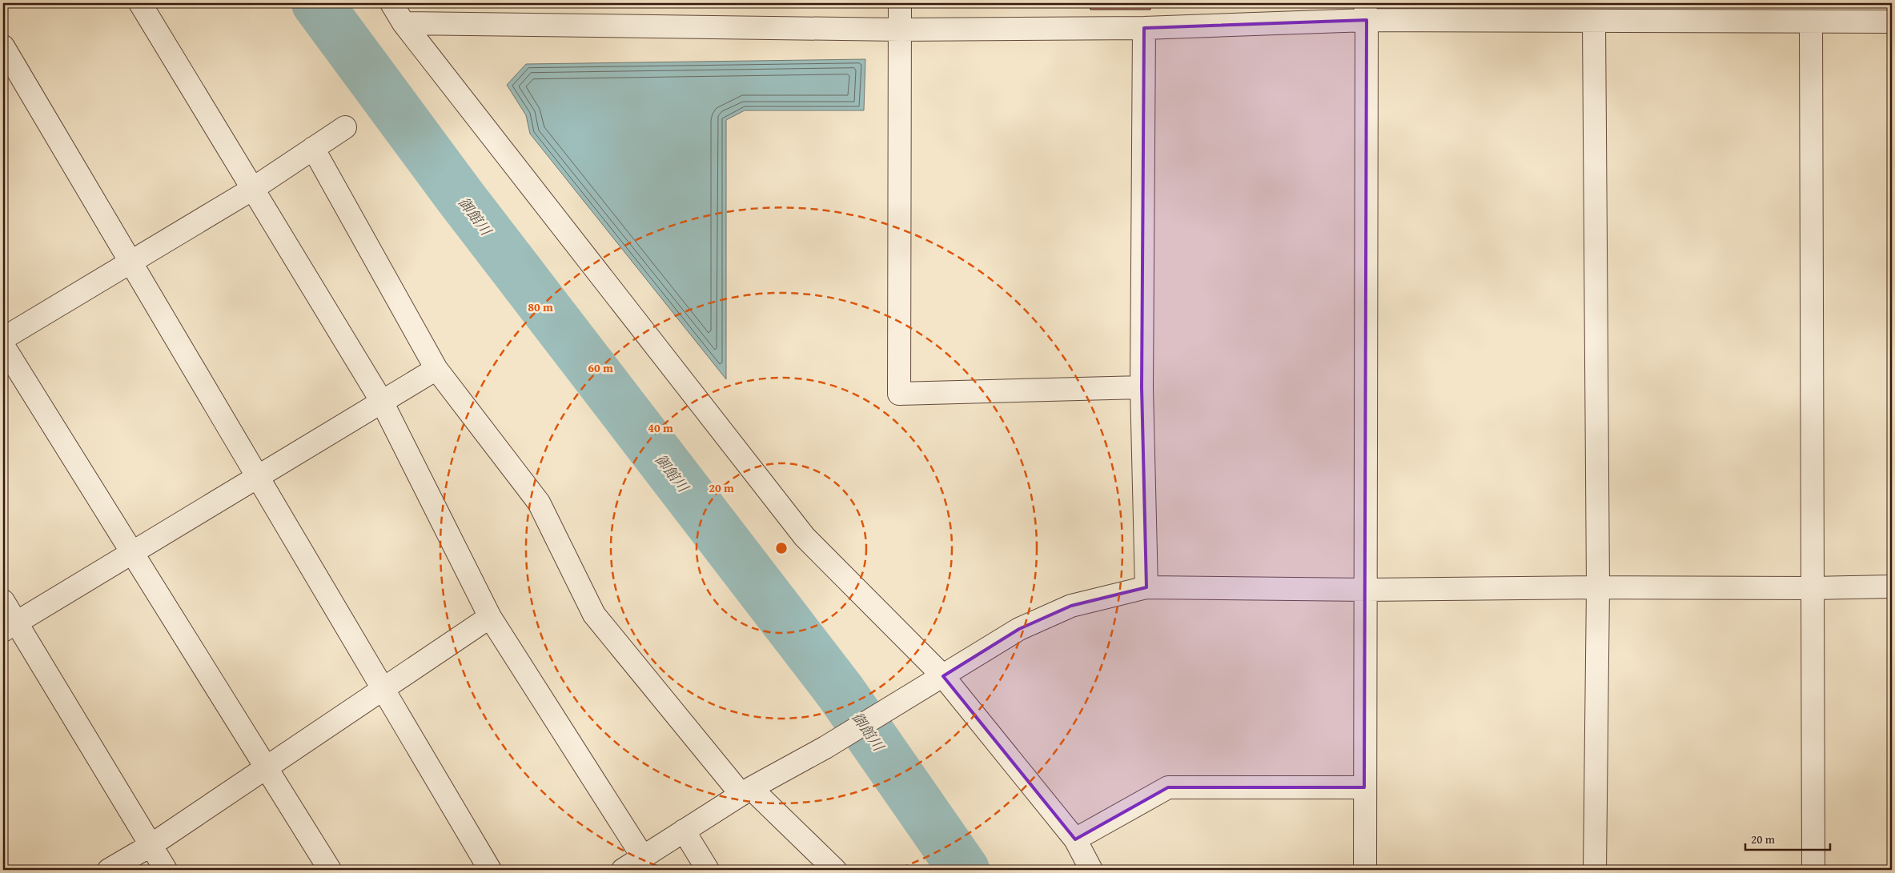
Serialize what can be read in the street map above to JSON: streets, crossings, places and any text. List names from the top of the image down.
{
  "water": ["御館川"],
  "scale_bar": "20 m",
  "rings": [
    "80 m",
    "60 m",
    "40 m",
    "20 m"
  ]
}
